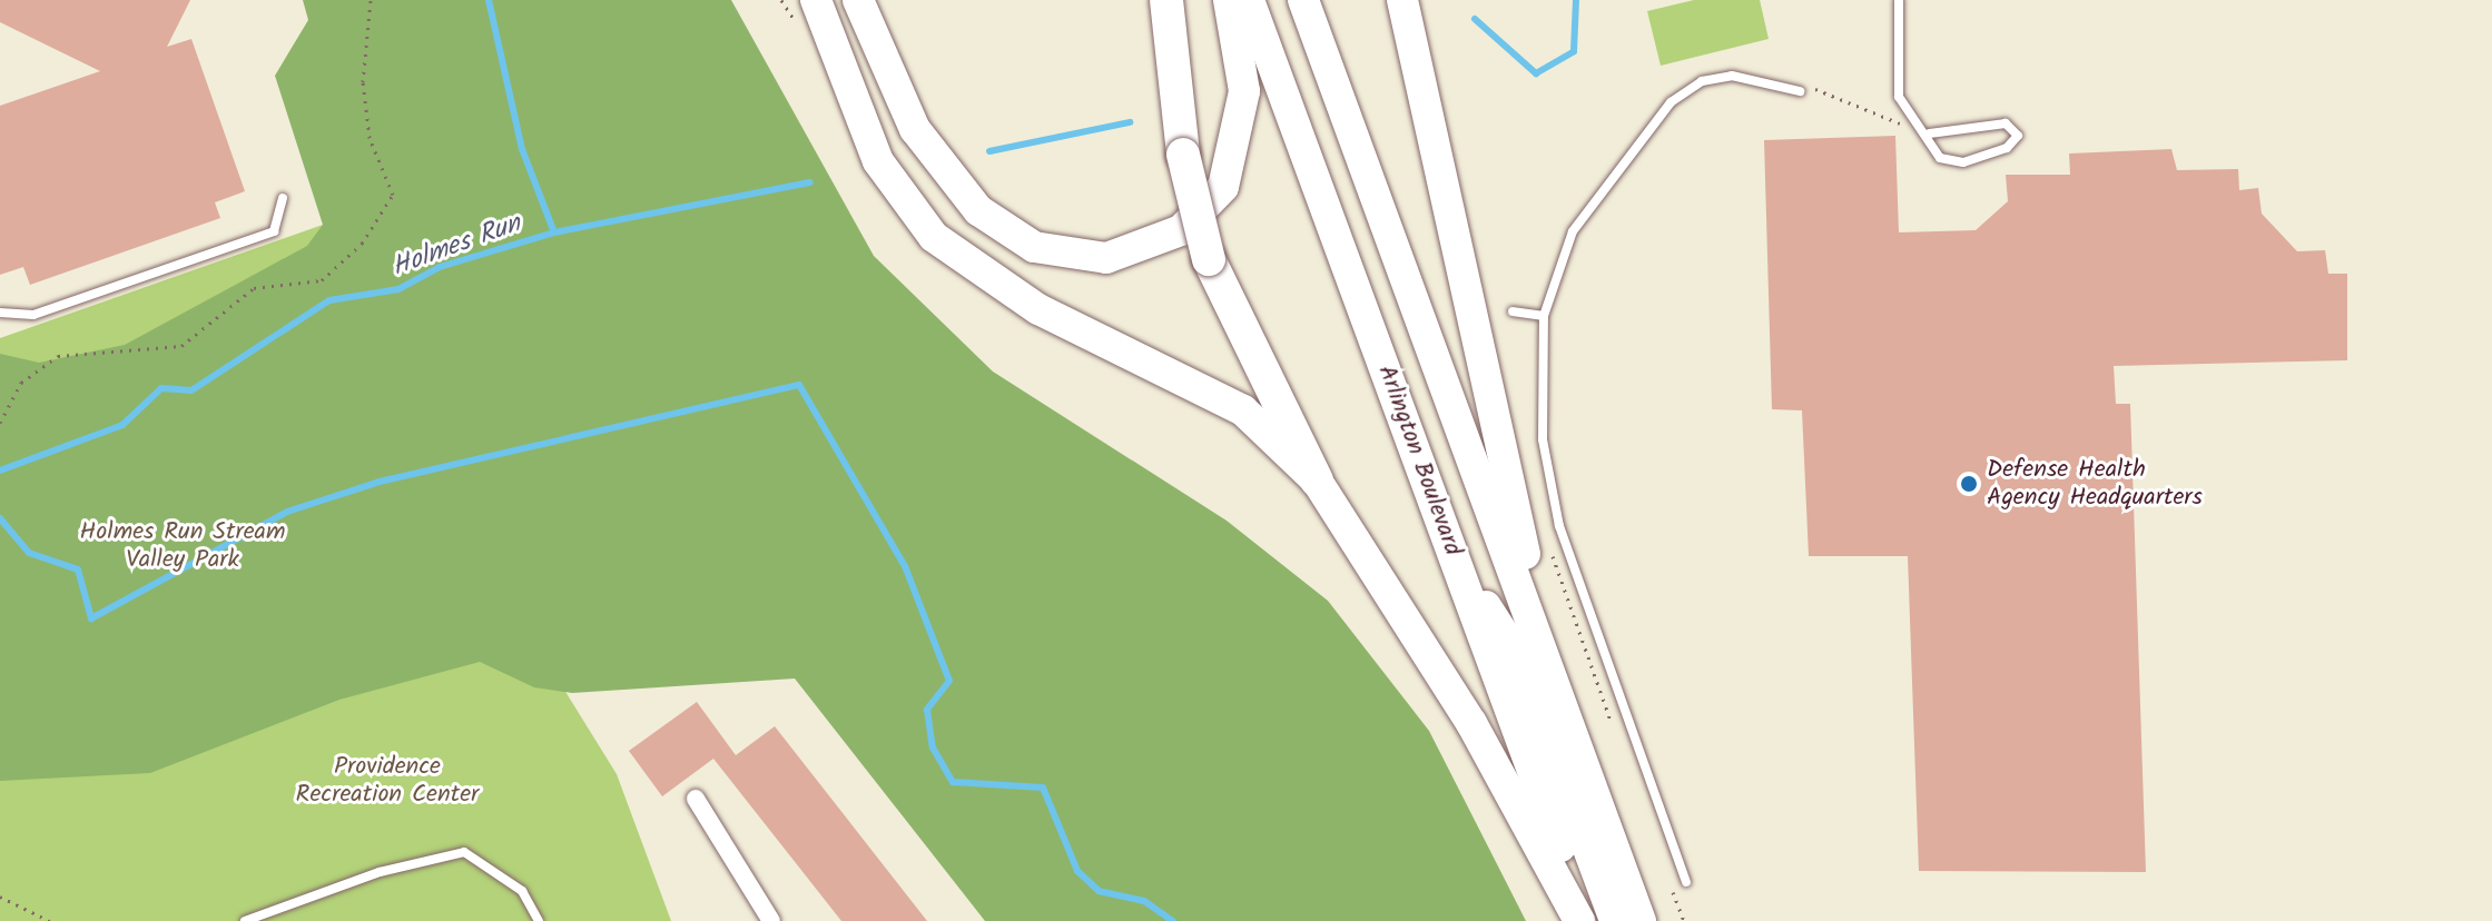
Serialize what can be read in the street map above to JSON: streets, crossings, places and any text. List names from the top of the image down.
{
  "streets": {
    "highway": ["Arlington Boulevard"]
  },
  "water": ["Holmes Run"],
  "parks": ["Holmes Run Stream Valley Park", "Providence Recreation Center"],
  "places": ["Defense Health Agency Headquarters"]
}
